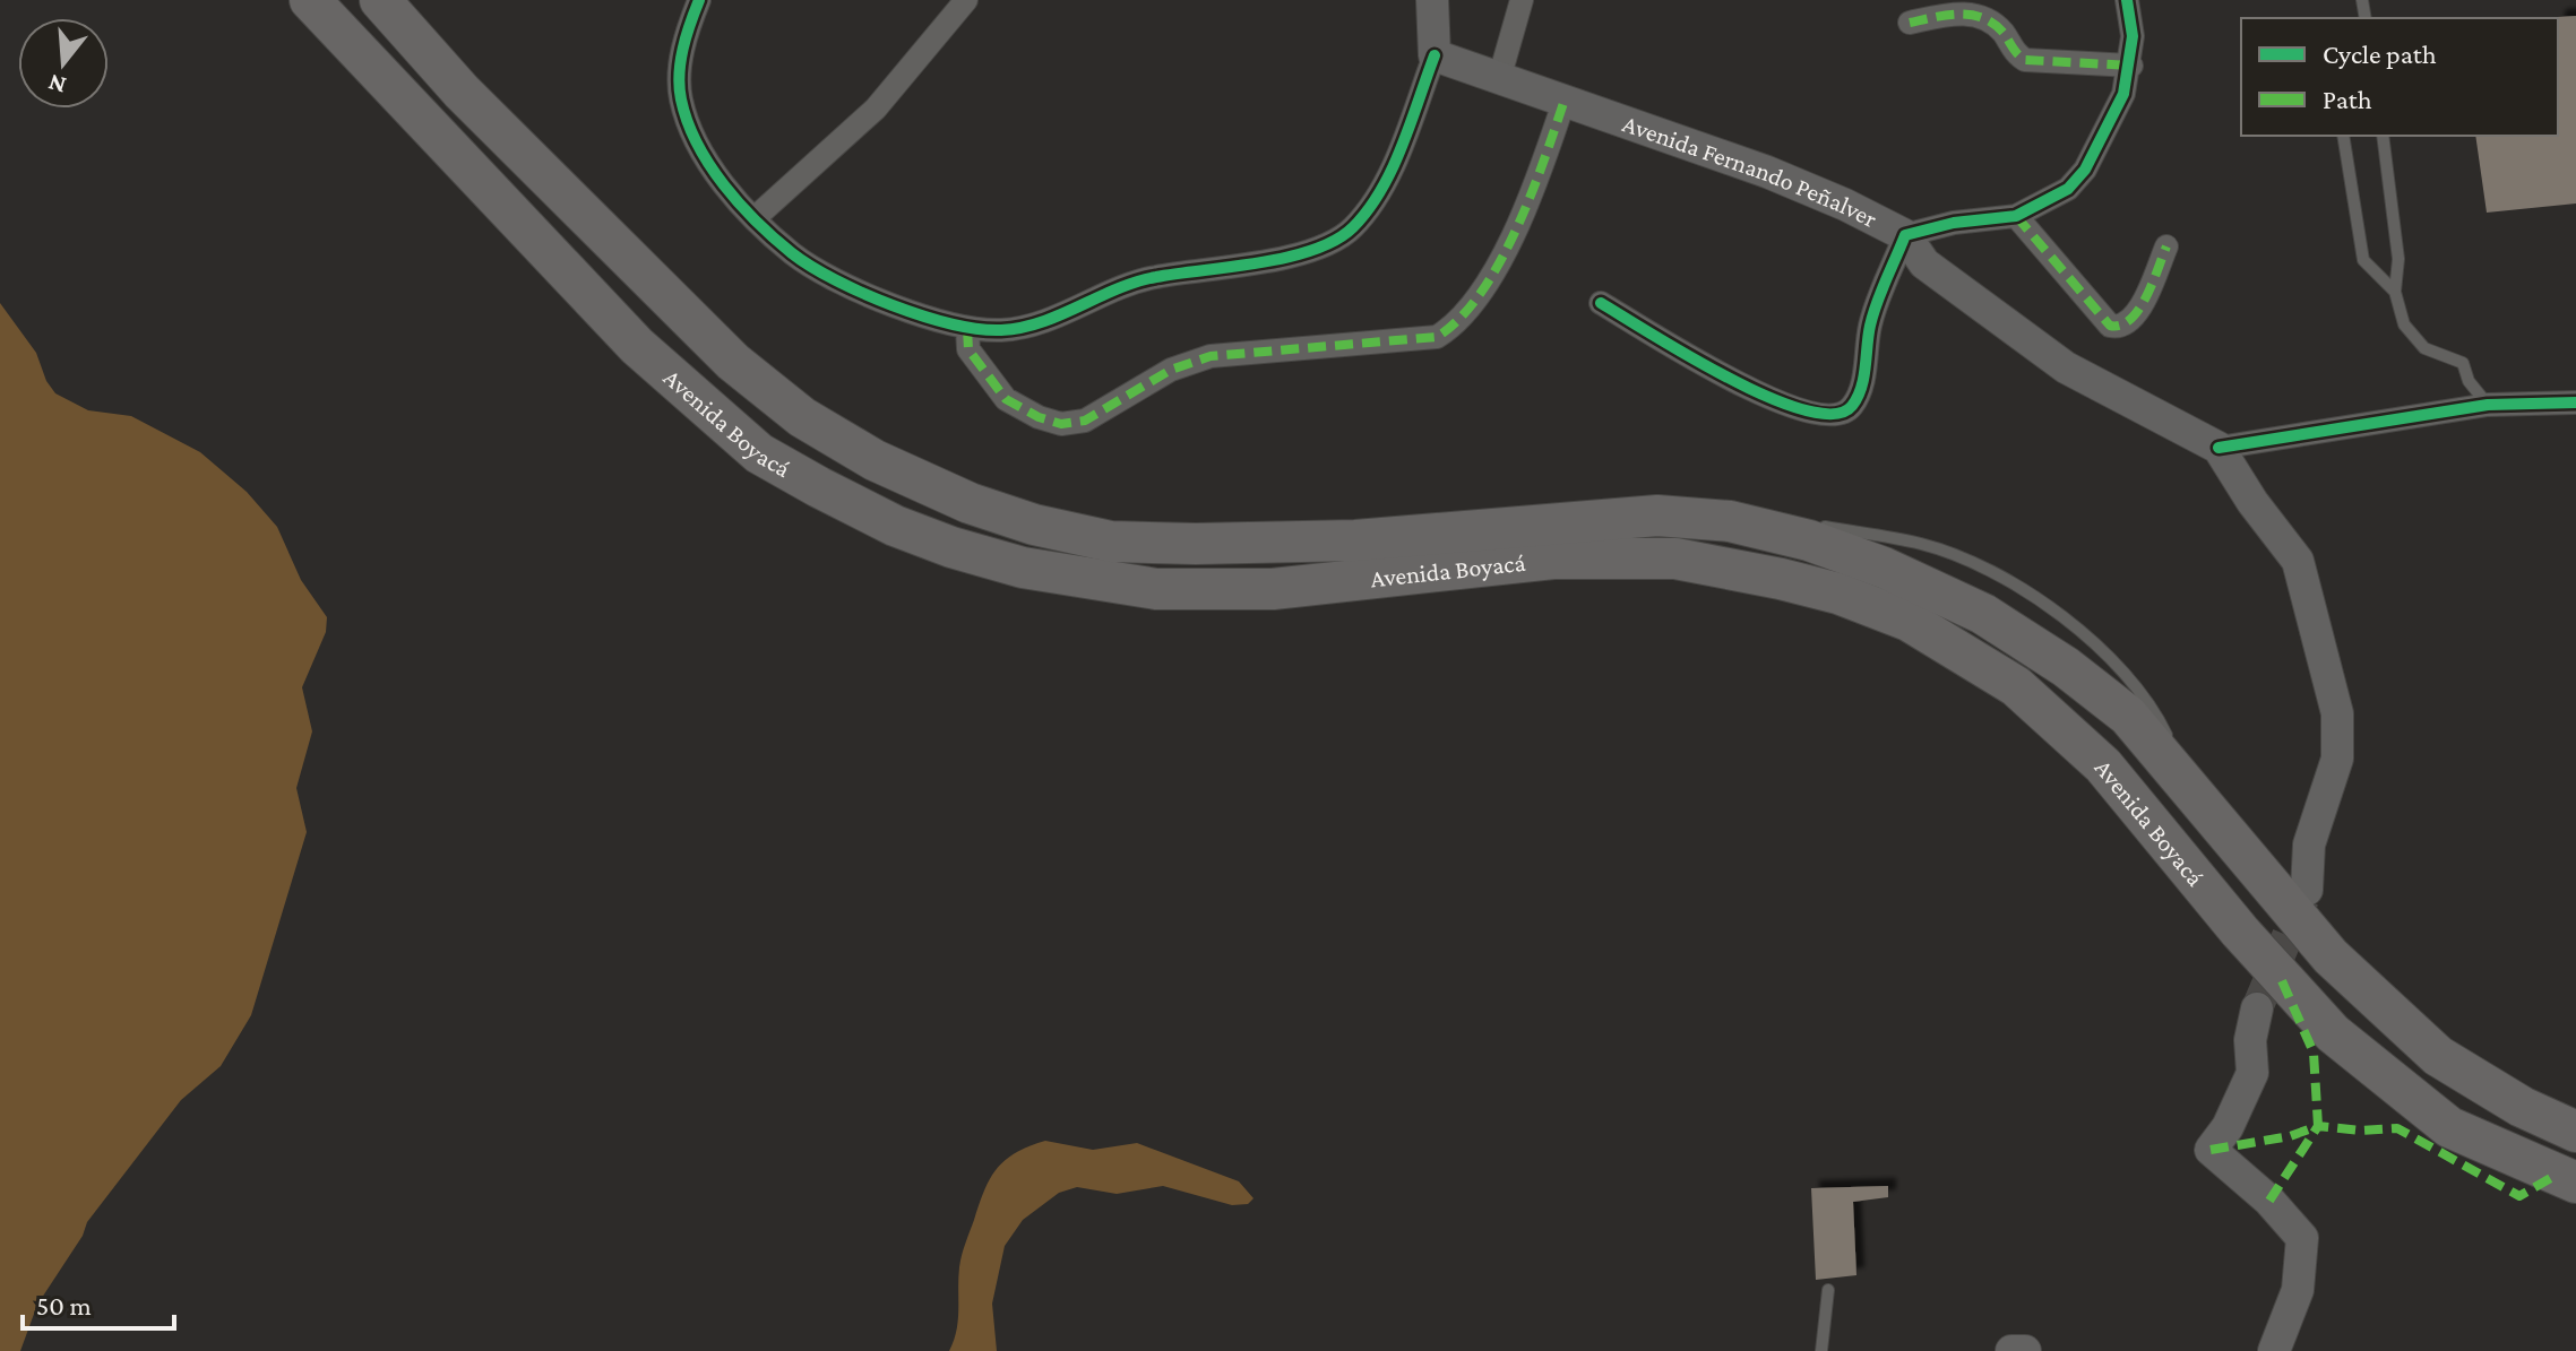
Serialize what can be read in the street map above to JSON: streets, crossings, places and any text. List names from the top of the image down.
{
  "streets": {
    "highway": ["Avenida Boyacá"],
    "main road": ["Avenida Fernando Peñalver"]
  },
  "legend": ["Cycle path", "Path"],
  "scale_bar": "50 m",
  "north": "bottom"
}
